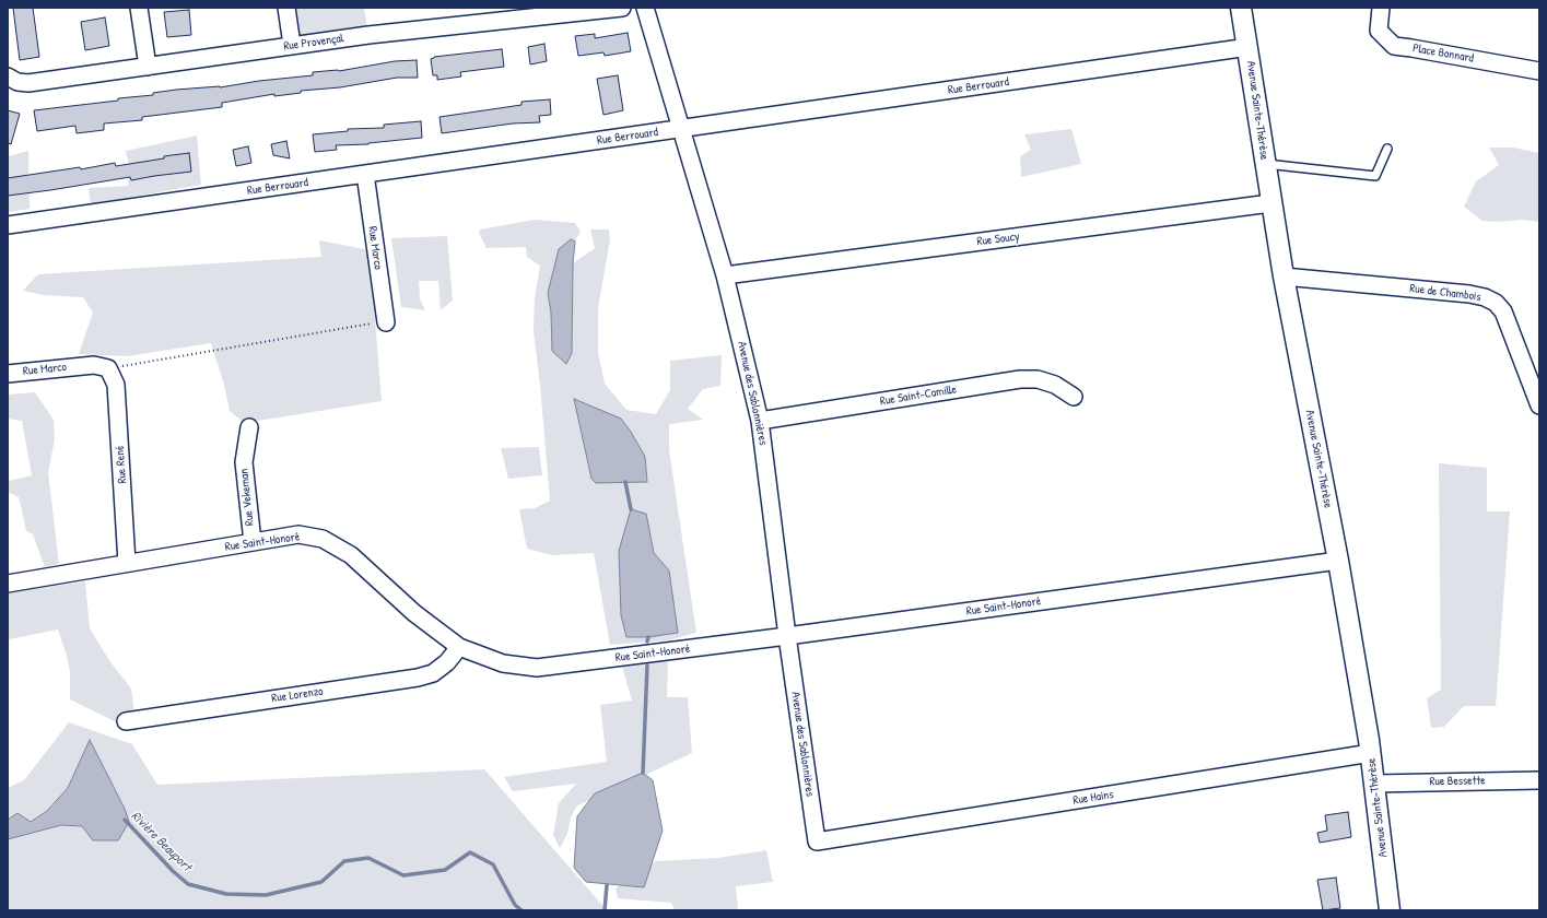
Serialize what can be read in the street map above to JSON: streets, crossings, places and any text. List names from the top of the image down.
{
  "streets": {
    "street": [
      "Rue Provençal",
      "Place Bonnard",
      "Rue Berrouard",
      "Avenue Sainte-Thérèse",
      "Rue Soucy",
      "Rue Marco",
      "Rue de Chambois",
      "Avenue des Sablonnières",
      "Rue Saint-Camille",
      "Rue René",
      "Rue Vekeman",
      "Rue Saint-Honoré",
      "Rue Lorenzo",
      "Rue Bessette",
      "Rue Hains"
    ]
  },
  "crossings": [
    ["Rue Berrouard", "Avenue Sainte-Thérèse"],
    ["Rue Berrouard", "Rue Marco"],
    ["Rue Berrouard", "Avenue des Sablonnières"],
    ["Avenue Sainte-Thérèse", "Rue Soucy"],
    ["Avenue Sainte-Thérèse", "Rue de Chambois"],
    ["Avenue Sainte-Thérèse", "Rue Saint-Honoré"],
    ["Avenue Sainte-Thérèse", "Rue Bessette"],
    ["Avenue Sainte-Thérèse", "Rue Hains"],
    ["Rue Soucy", "Avenue des Sablonnières"],
    ["Rue Marco", "Rue René"],
    ["Avenue des Sablonnières", "Rue Saint-Camille"],
    ["Avenue des Sablonnières", "Rue Saint-Honoré"],
    ["Avenue des Sablonnières", "Rue Hains"],
    ["Rue René", "Rue Saint-Honoré"],
    ["Rue Vekeman", "Rue Saint-Honoré"],
    ["Rue Saint-Honoré", "Rue Lorenzo"]
  ],
  "water": ["Rivière Beauport"]
}
